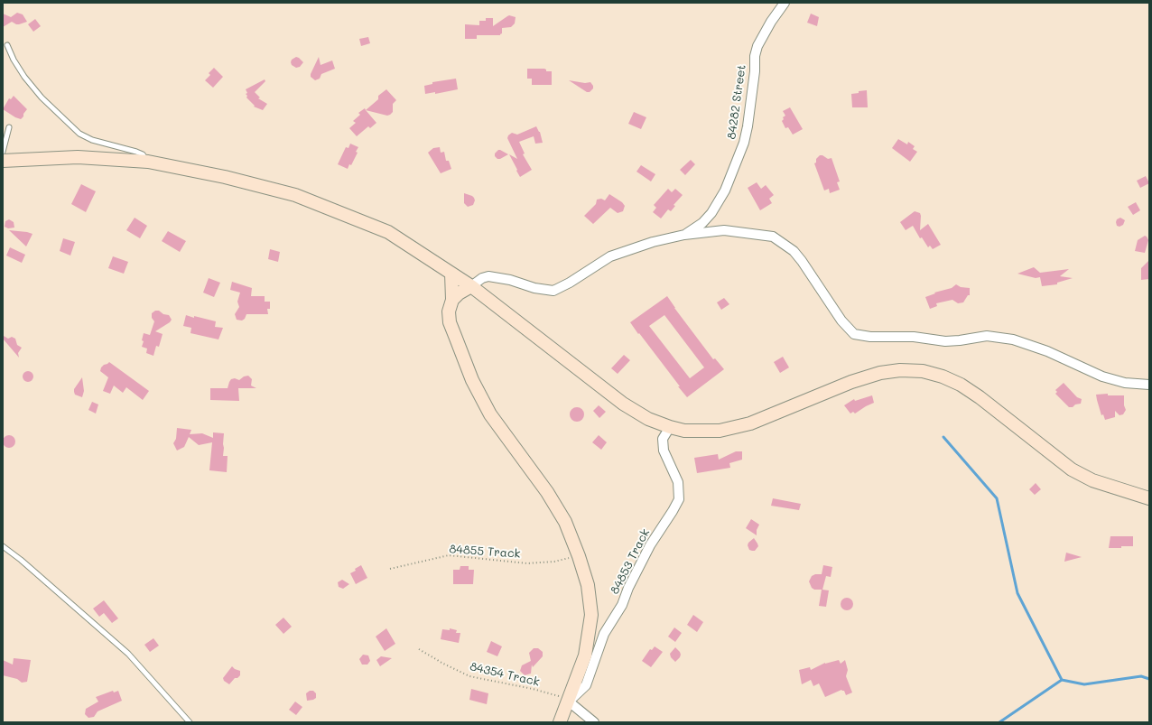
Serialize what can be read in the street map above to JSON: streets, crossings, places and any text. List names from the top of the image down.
{
  "streets": {
    "street": ["84282 Street", "84853 Track"],
    "path": ["84855 Track", "84354 Track"]
  },
  "crossings": [
    ["84853 Track", "84354 Track"]
  ]
}
